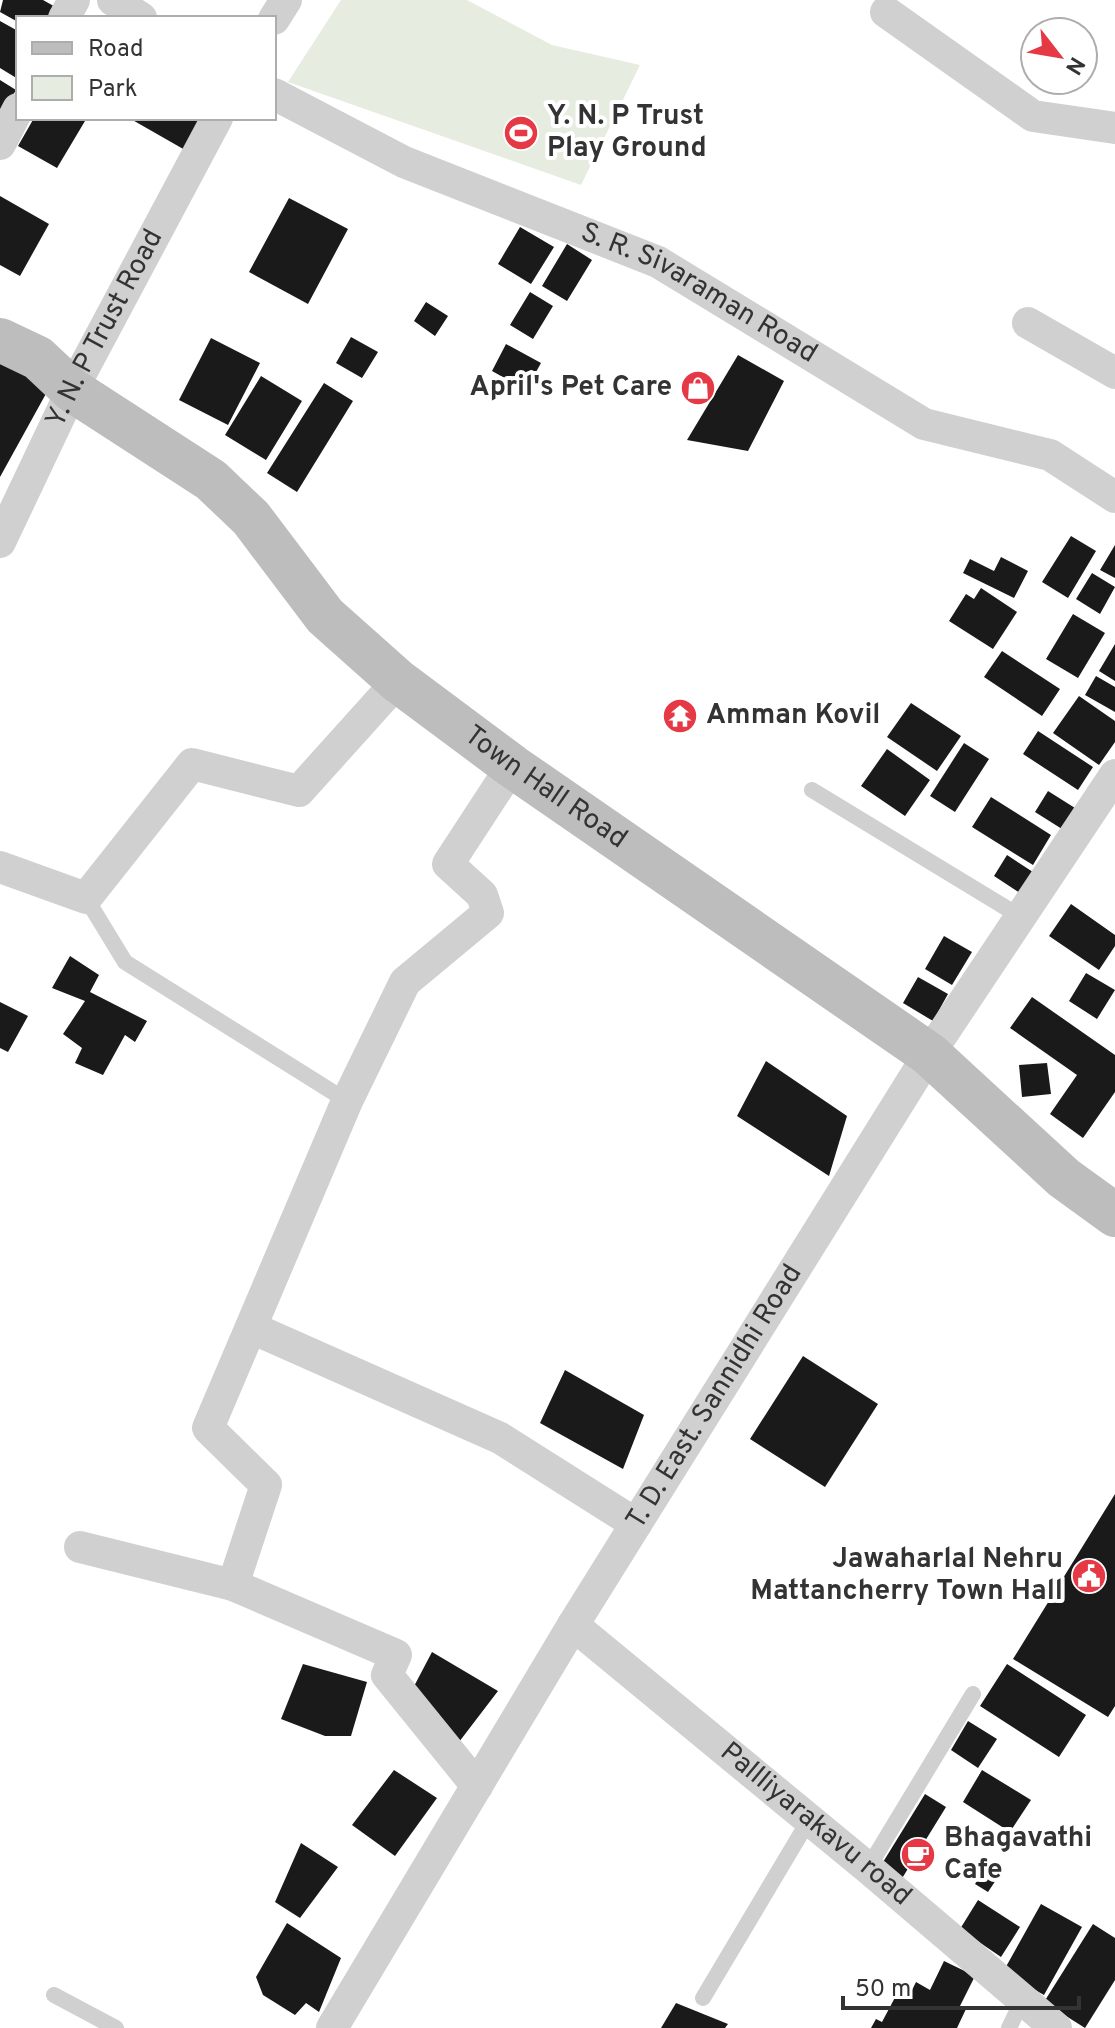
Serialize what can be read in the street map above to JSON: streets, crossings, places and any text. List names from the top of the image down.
{
  "streets": {
    "street": [
      "S. R. Sivaraman Road",
      "Y. N. P Trust Road",
      "Town Hall Road",
      "T. D. East. Sannidhi Road",
      "Pallliyarakavu road"
    ]
  },
  "crossings": [
    ["Y. N. P Trust Road", "Town Hall Road"],
    ["Town Hall Road", "T. D. East. Sannidhi Road"],
    ["T. D. East. Sannidhi Road", "Pallliyarakavu road"]
  ],
  "places": {
    "sports": ["Y. N. P Trust Play Ground"],
    "shop": ["April's Pet Care"],
    "temple": ["Amman Kovil"],
    "public building": ["Jawaharlal Nehru Mattancherry Town Hall"],
    "cafe": ["Bhagavathi Cafe"]
  },
  "legend": ["Road", "Park"],
  "scale_bar": "50 m",
  "north": "bottom right"
}
